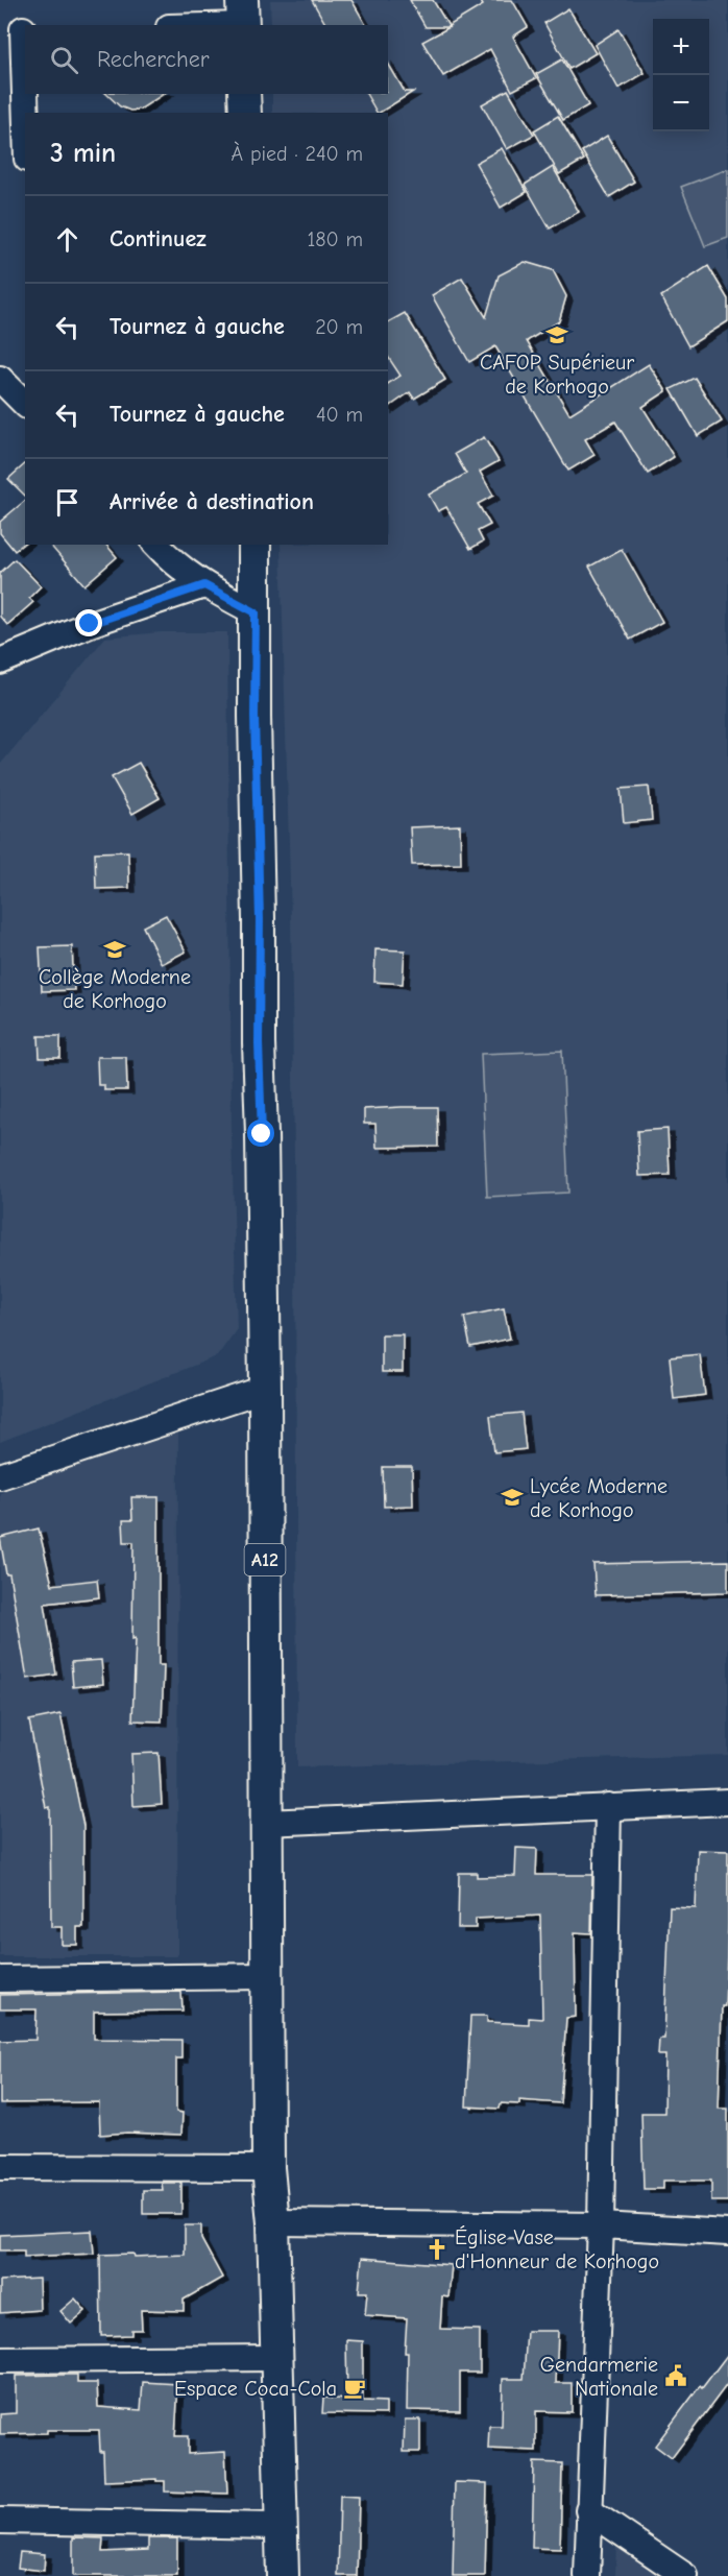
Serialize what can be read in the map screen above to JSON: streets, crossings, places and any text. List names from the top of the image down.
{
  "streets": {
    "main road": ["A12"]
  },
  "places": {
    "school or university": ["CAFOP Supérieur de Korhogo", "Collège Moderne de Korhogo", "Lycée Moderne de Korhogo"],
    "church": ["Église Vase d'Honneur de Korhogo"],
    "public building": ["Gendarmerie Nationale"],
    "cafe": ["Espace Coca-Cola"]
  },
  "page": {
    "map_buttons": ["+", "−"],
    "search": "Rechercher",
    "heading": ["3 min", "À pied · 240 m"],
    "list": [
      ["Continuez", "180 m"],
      ["Tournez à gauche", "20 m"],
      ["Tournez à gauche", "40 m"],
      "Arrivée à destination"
    ]
  }
}
